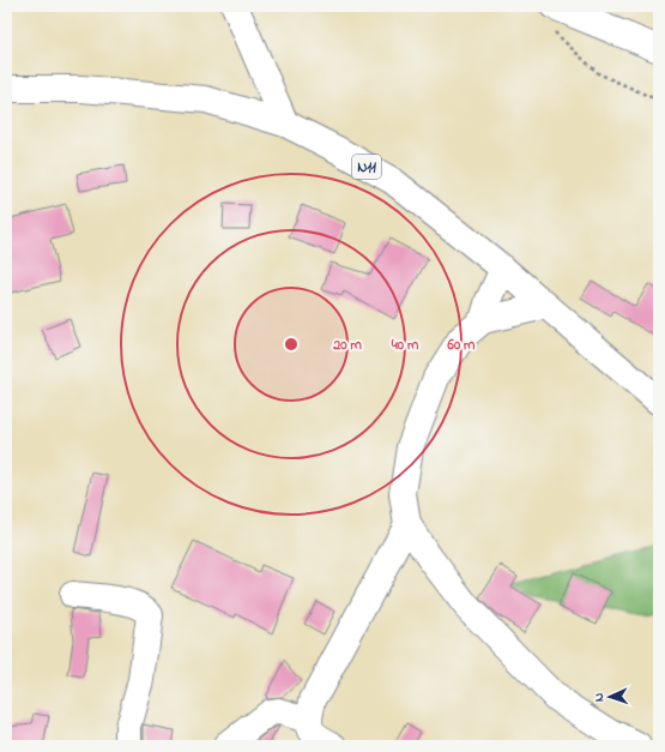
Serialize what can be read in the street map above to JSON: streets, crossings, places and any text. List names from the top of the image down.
{
  "streets": {
    "main road": ["N11"]
  },
  "north": "left",
  "rings": ["20 m", "40 m", "60 m"]
}
